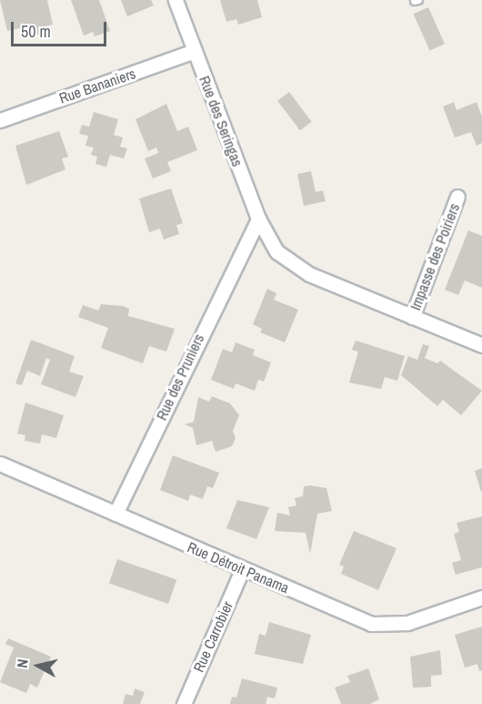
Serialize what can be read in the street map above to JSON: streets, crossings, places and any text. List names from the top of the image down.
{
  "streets": {
    "street": [
      "Rue Bananiers",
      "Rue des Seringas",
      "Impasse des Poiriers",
      "Rue des Pruniers",
      "Rue Détroit Panama",
      "Rue Carrobier"
    ]
  },
  "crossings": [
    ["Rue Bananiers", "Rue des Seringas"],
    ["Rue des Seringas", "Impasse des Poiriers"],
    ["Rue des Seringas", "Rue des Pruniers"],
    ["Rue des Pruniers", "Rue Détroit Panama"],
    ["Rue Détroit Panama", "Rue Carrobier"]
  ],
  "scale_bar": "50 m",
  "north": "left"
}
